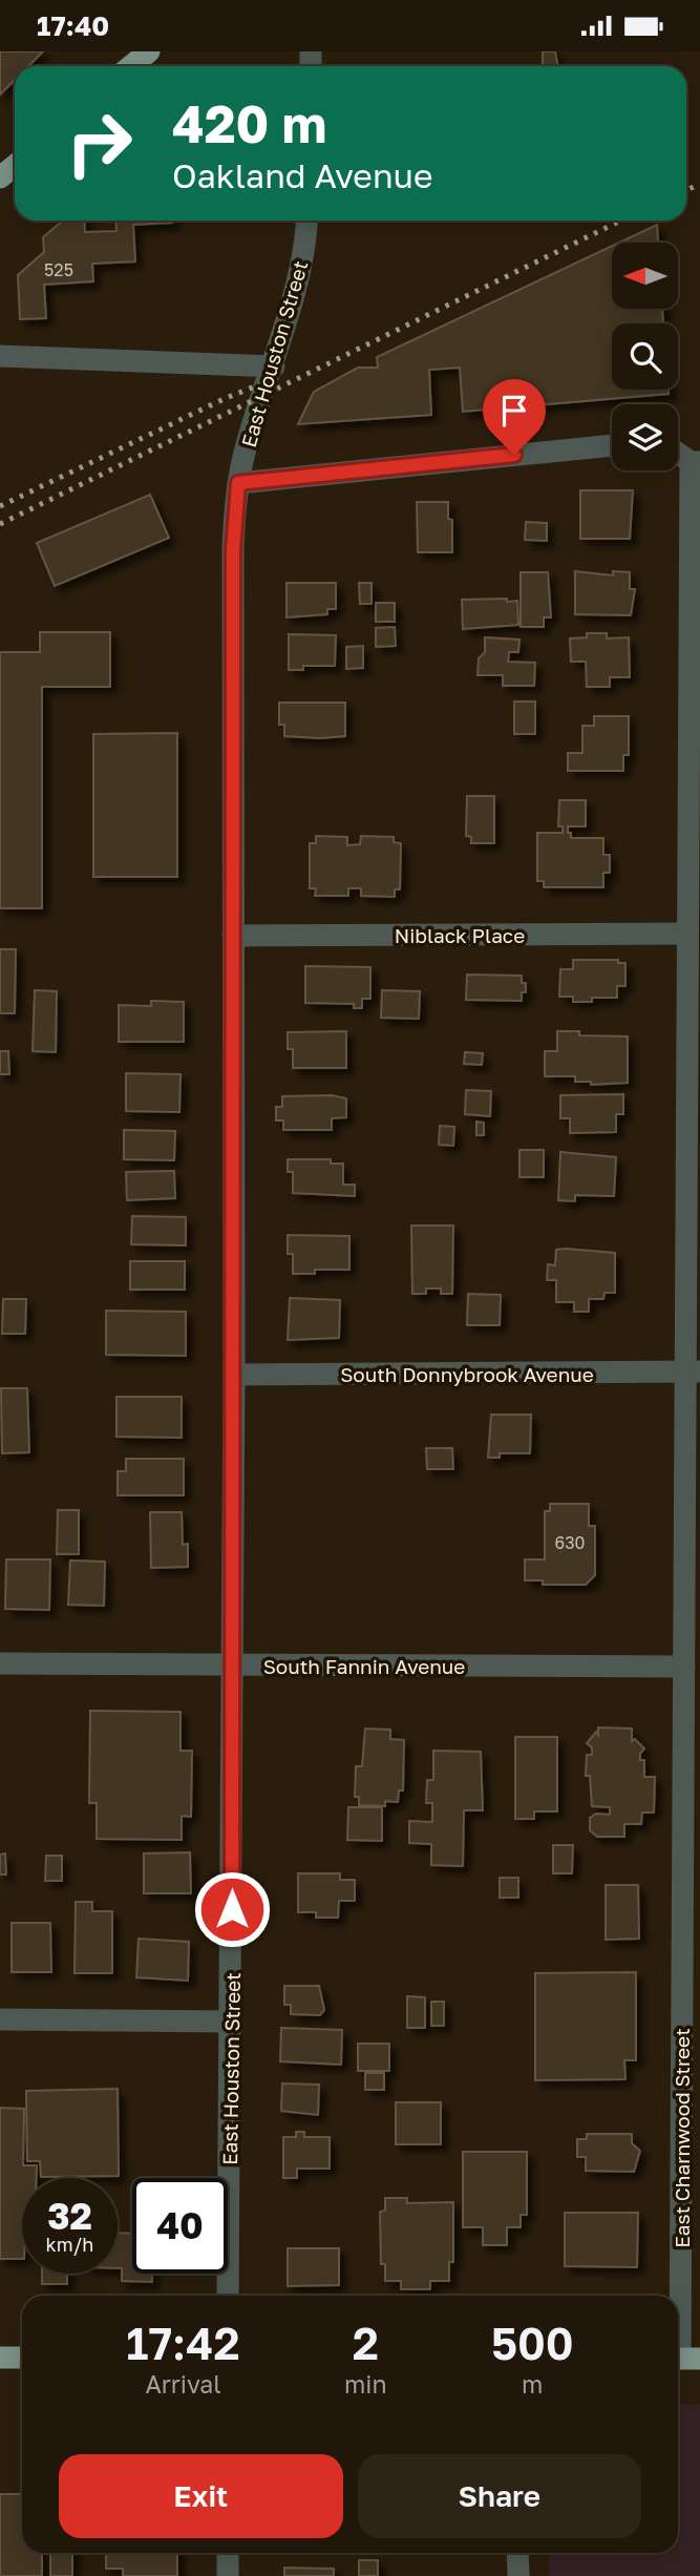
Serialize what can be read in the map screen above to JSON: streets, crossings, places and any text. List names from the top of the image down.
{
  "streets": {
    "street": [
      "East Houston Street",
      "Niblack Place",
      "South Donnybrook Avenue",
      "South Fannin Avenue",
      "East Charnwood Street"
    ]
  },
  "crossings": [
    ["East Houston Street", "Niblack Place"],
    ["East Houston Street", "South Donnybrook Avenue"],
    ["East Houston Street", "South Fannin Avenue"],
    ["Niblack Place", "East Charnwood Street"],
    ["South Donnybrook Avenue", "East Charnwood Street"],
    ["South Fannin Avenue", "East Charnwood Street"]
  ],
  "house_numbers": ["525", "630"],
  "north": "left",
  "page": {
    "status": "17:40",
    "turn": ["420 m", "Oakland Avenue"],
    "speed": "32 km/h",
    "limit": "40",
    "eta": [
      "17:42",
      "Arrival",
      "2",
      "min",
      "500",
      "m"
    ],
    "buttons": ["Exit", "Share"]
  }
}
